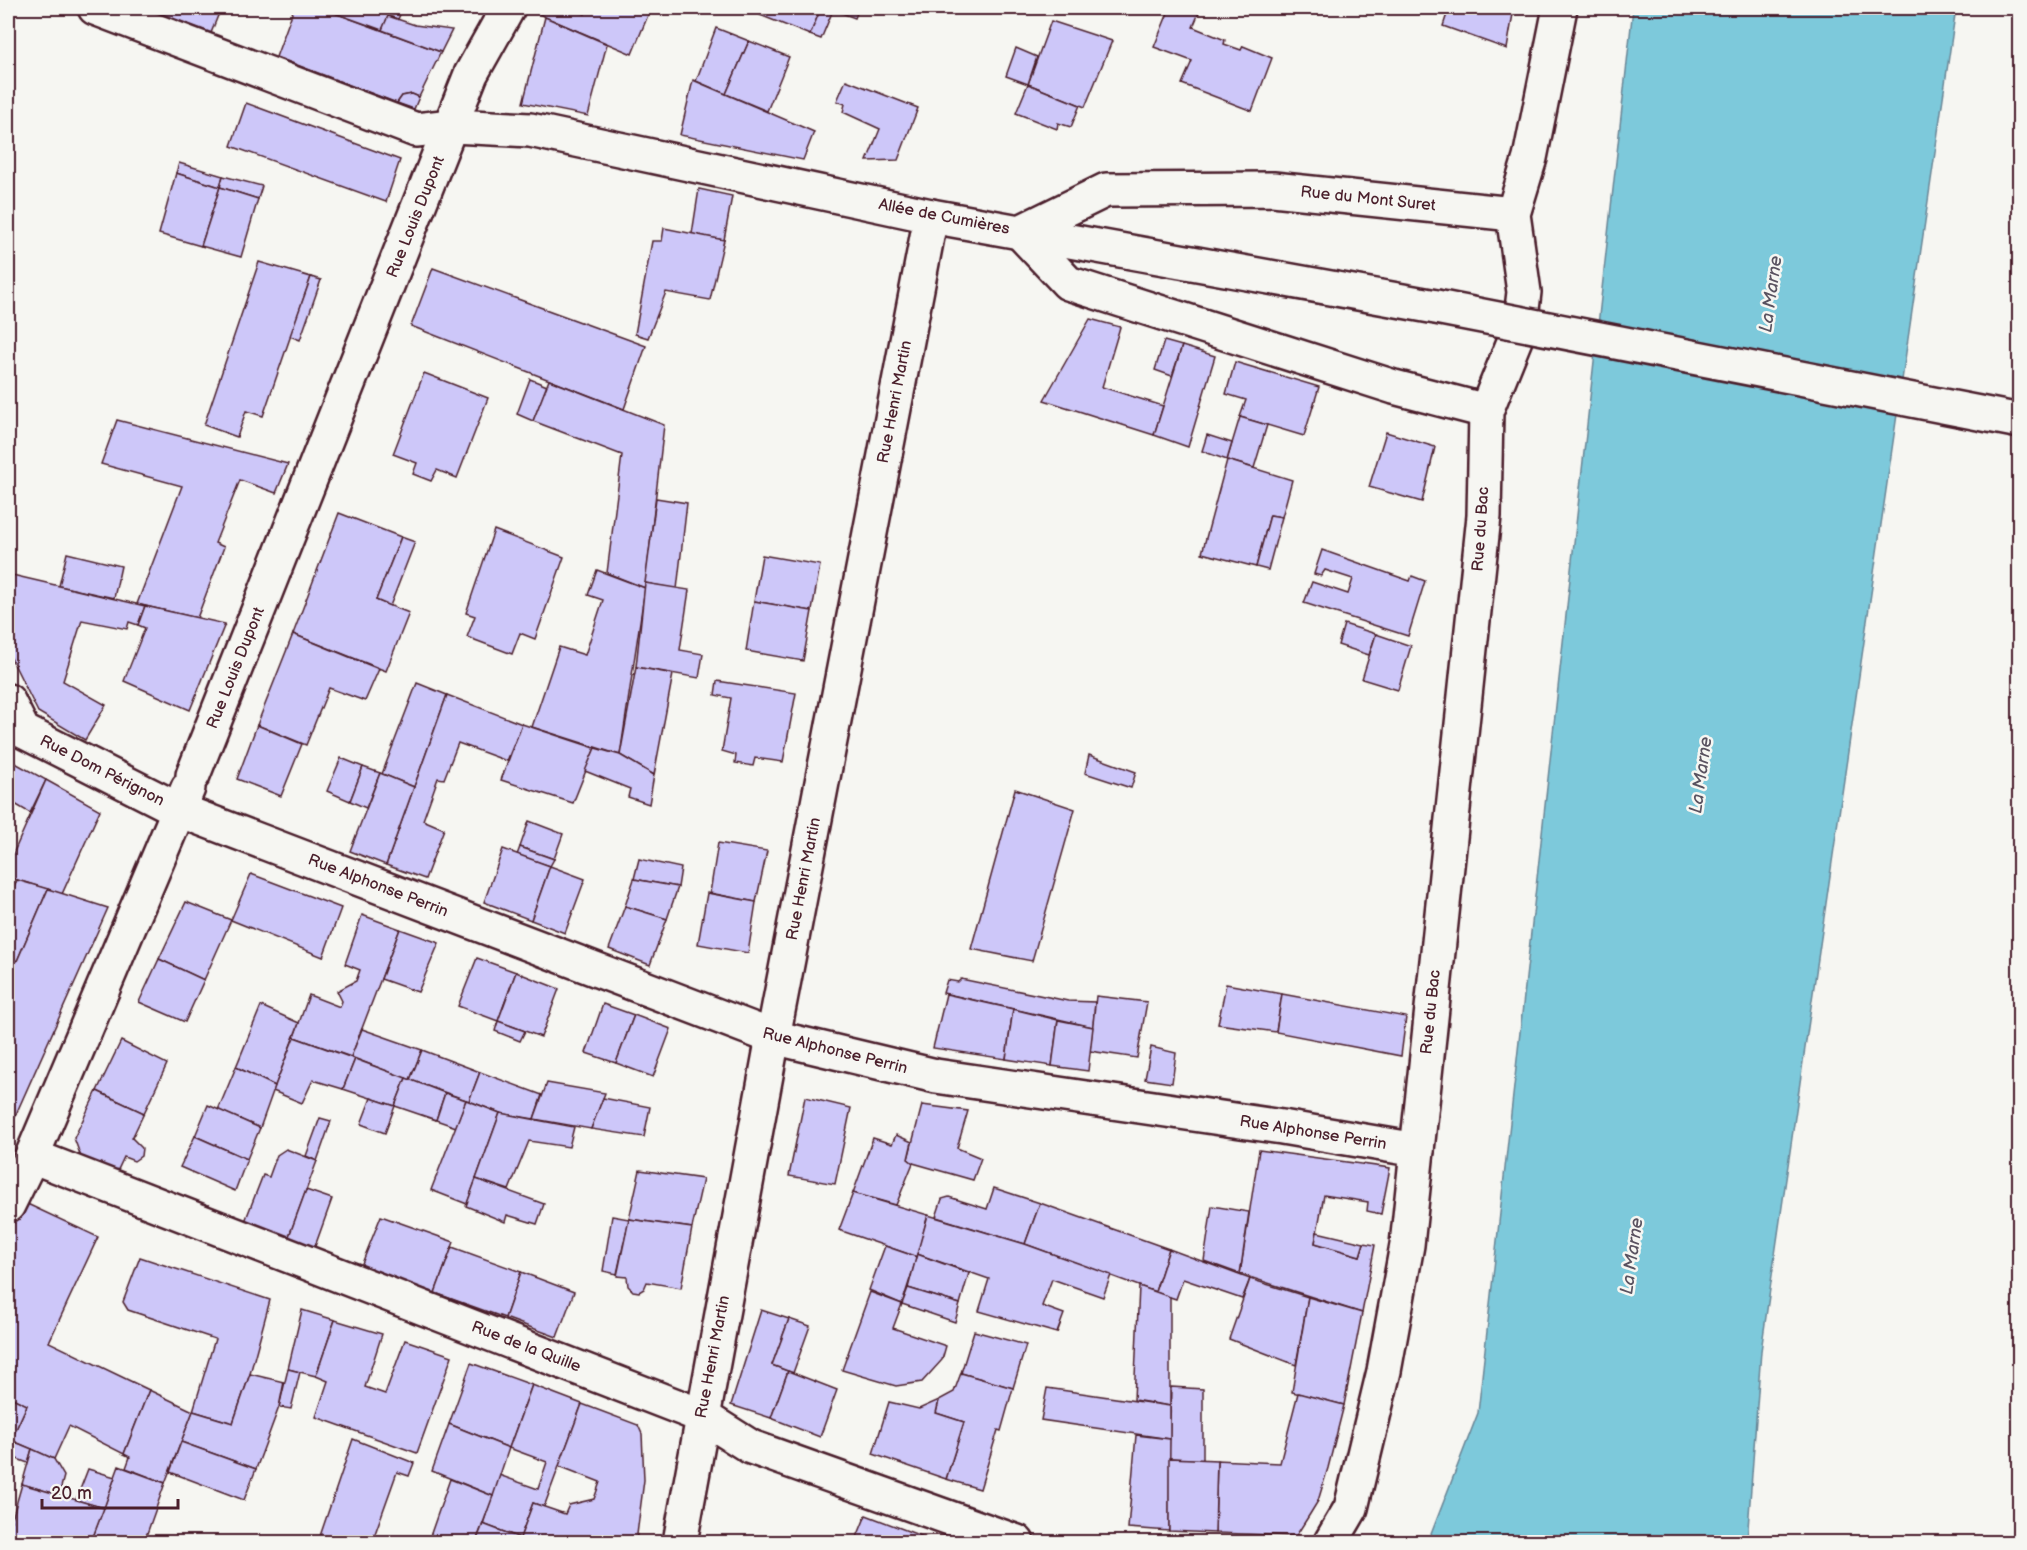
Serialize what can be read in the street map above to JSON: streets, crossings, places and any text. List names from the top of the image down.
{
  "streets": {
    "street": [
      "Rue du Mont Suret",
      "Rue Louis Dupont",
      "Allée de Cumières",
      "Rue Henri Martin",
      "Rue du Bac",
      "Rue Dom Pérignon",
      "Rue Alphonse Perrin",
      "Rue de la Quille"
    ]
  },
  "crossings": [
    ["Rue du Mont Suret", "Allée de Cumières"],
    ["Rue Louis Dupont", "Allée de Cumières"],
    ["Rue Louis Dupont", "Rue Dom Pérignon"],
    ["Rue Louis Dupont", "Rue Alphonse Perrin"],
    ["Rue Louis Dupont", "Rue de la Quille"],
    ["Allée de Cumières", "Rue Henri Martin"],
    ["Rue Henri Martin", "Rue Alphonse Perrin"],
    ["Rue Henri Martin", "Rue de la Quille"],
    ["Rue du Bac", "Rue Alphonse Perrin"],
    ["Rue Dom Pérignon", "Rue Alphonse Perrin"]
  ],
  "water": ["La Marne"],
  "scale_bar": "20 m"
}
